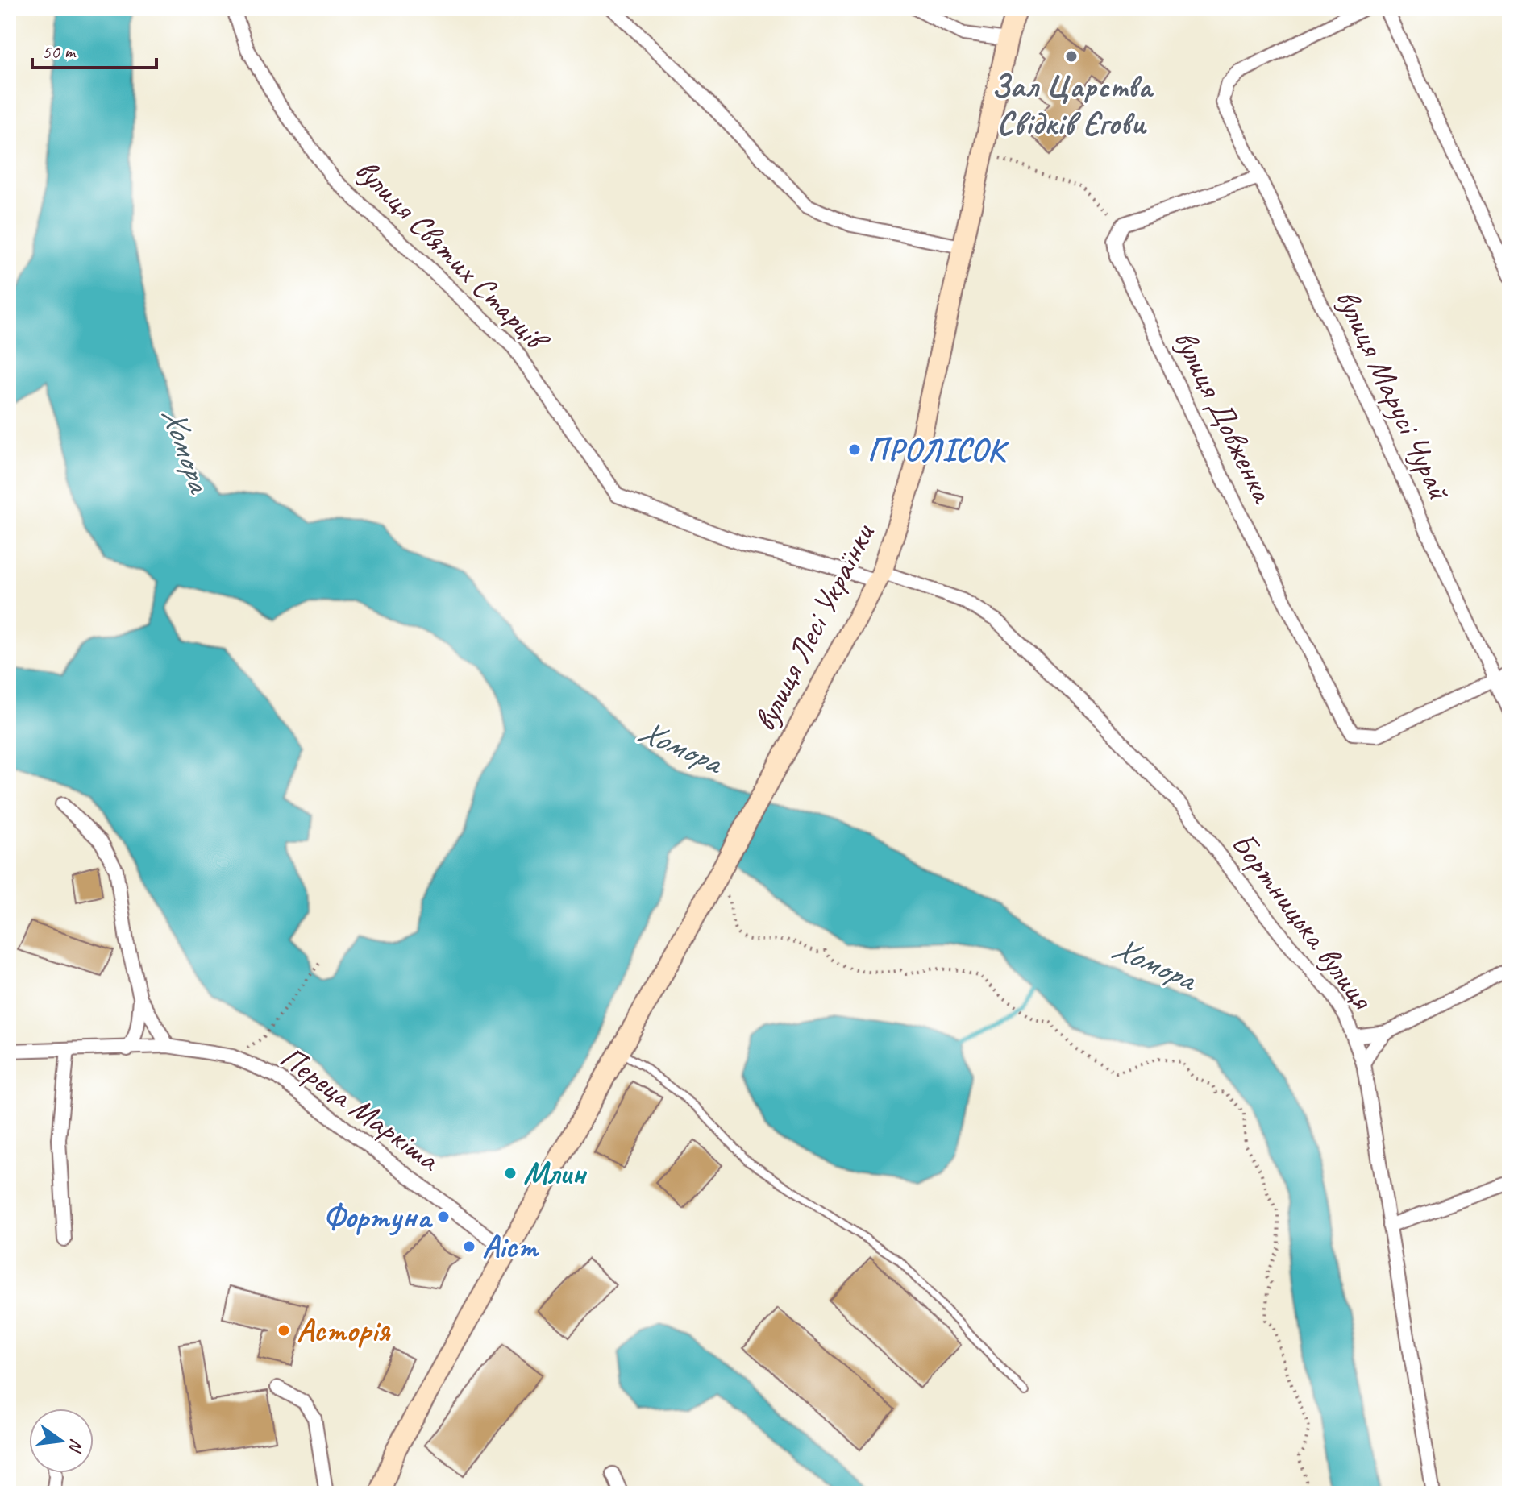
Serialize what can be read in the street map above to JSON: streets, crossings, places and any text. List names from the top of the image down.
{
  "streets": {
    "main road": ["вулиця Лесі Українки"],
    "street": [
      "вулиця Святих Старців",
      "вулиця Марусі Чурай",
      "вулиця Довженка",
      "Бортницька вулиця",
      "Переца Маркіша"
    ]
  },
  "crossings": [
    ["вулиця Святих Старців", "вулиця Лесі Українки"],
    ["вулиця Святих Старців", "Бортницька вулиця"],
    ["вулиця Марусі Чурай", "вулиця Довженка"],
    ["вулиця Лесі Українки", "Бортницька вулиця"],
    ["вулиця Лесі Українки", "Переца Маркіша"]
  ],
  "water": ["Хомора"],
  "places": [
    "Зал Царства Свідків Єгови",
    "ПРОЛІСОК",
    "Млин",
    "Фортуна",
    "Аіст",
    "Асторія"
  ],
  "scale_bar": "50 m",
  "north": "right"
}
